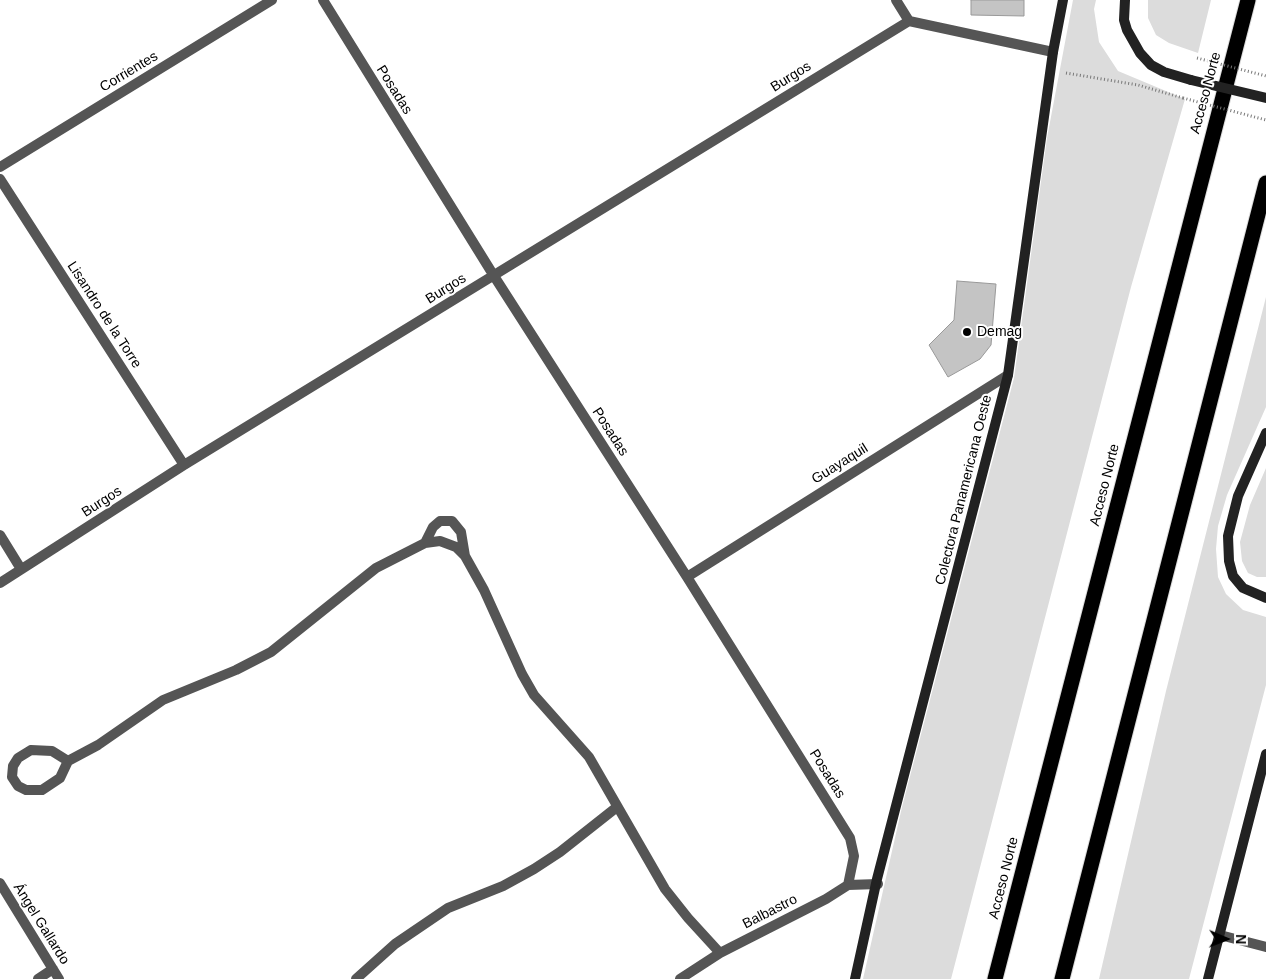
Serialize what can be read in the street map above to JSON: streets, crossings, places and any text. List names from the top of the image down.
{
  "streets": {
    "highway": ["Acceso Norte"],
    "street": [
      "Corrientes",
      "Burgos",
      "Posadas",
      "Lisandro de la Torre",
      "Guayaquil",
      "Colectora Panamericana Oeste",
      "Balbastro",
      "Ángel Gallardo"
    ]
  },
  "crossings": [
    ["Burgos", "Posadas"],
    ["Burgos", "Lisandro de la Torre"],
    ["Posadas", "Guayaquil"],
    ["Posadas", "Balbastro"],
    ["Guayaquil", "Colectora Panamericana Oeste"]
  ],
  "places": ["Demag"],
  "north": "right"
}
